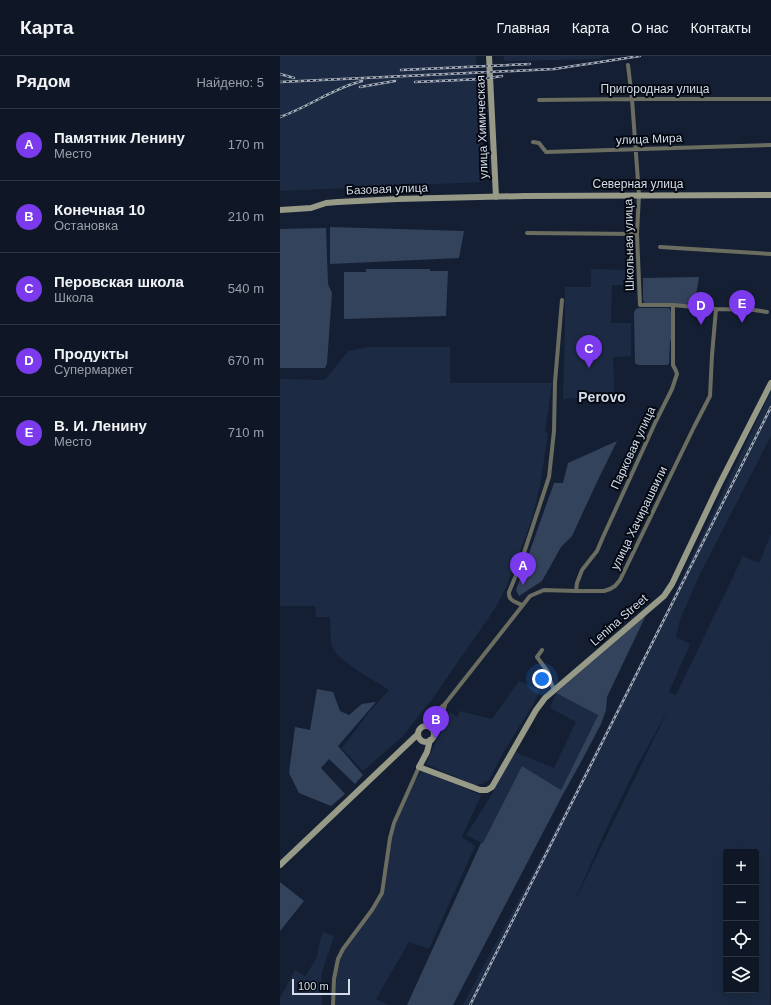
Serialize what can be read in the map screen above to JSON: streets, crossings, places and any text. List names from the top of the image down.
{
  "streets": {
    "street": [
      "Пригородная улица",
      "улица Химическая",
      "улица Мира",
      "Северная улица",
      "Базовая улица",
      "Школьная улица",
      "Парковая улица",
      "улица Хачирашвили",
      "Lenina Street"
    ]
  },
  "crossings": [
    ["Пригородная улица", "Школьная улица"],
    ["улица Химическая", "Северная улица"],
    ["улица Химическая", "Базовая улица"],
    ["улица Мира", "Школьная улица"],
    ["Северная улица", "Базовая улица"],
    ["Северная улица", "Школьная улица"],
    ["Школьная улица", "Парковая улица"],
    ["Парковая улица", "улица Хачирашвили"]
  ],
  "districts": ["Perovo"],
  "scale_bar": "100 m",
  "page": {
    "header": "Карта",
    "nav": [
      "Главная",
      "Карта",
      "О нас",
      "Контакты"
    ],
    "heading": ["Рядом", "Найдено: 5"],
    "list": [
      {
        "mark": "A",
        "name": "Памятник Ленину",
        "note": "Место",
        "value": "170 m"
      },
      {
        "mark": "B",
        "name": "Конечная 10",
        "note": "Остановка",
        "value": "210 m"
      },
      {
        "mark": "C",
        "name": "Перовская школа",
        "note": "Школа",
        "value": "540 m"
      },
      {
        "mark": "D",
        "name": "Продукты",
        "note": "Супермаркет",
        "value": "670 m"
      },
      {
        "mark": "E",
        "name": "В. И. Ленину",
        "note": "Место",
        "value": "710 m"
      }
    ],
    "pins": [
      "E",
      "D",
      "C",
      "A",
      "B"
    ],
    "map_buttons": ["+", "−"],
    "scale": "100 m"
  }
}
